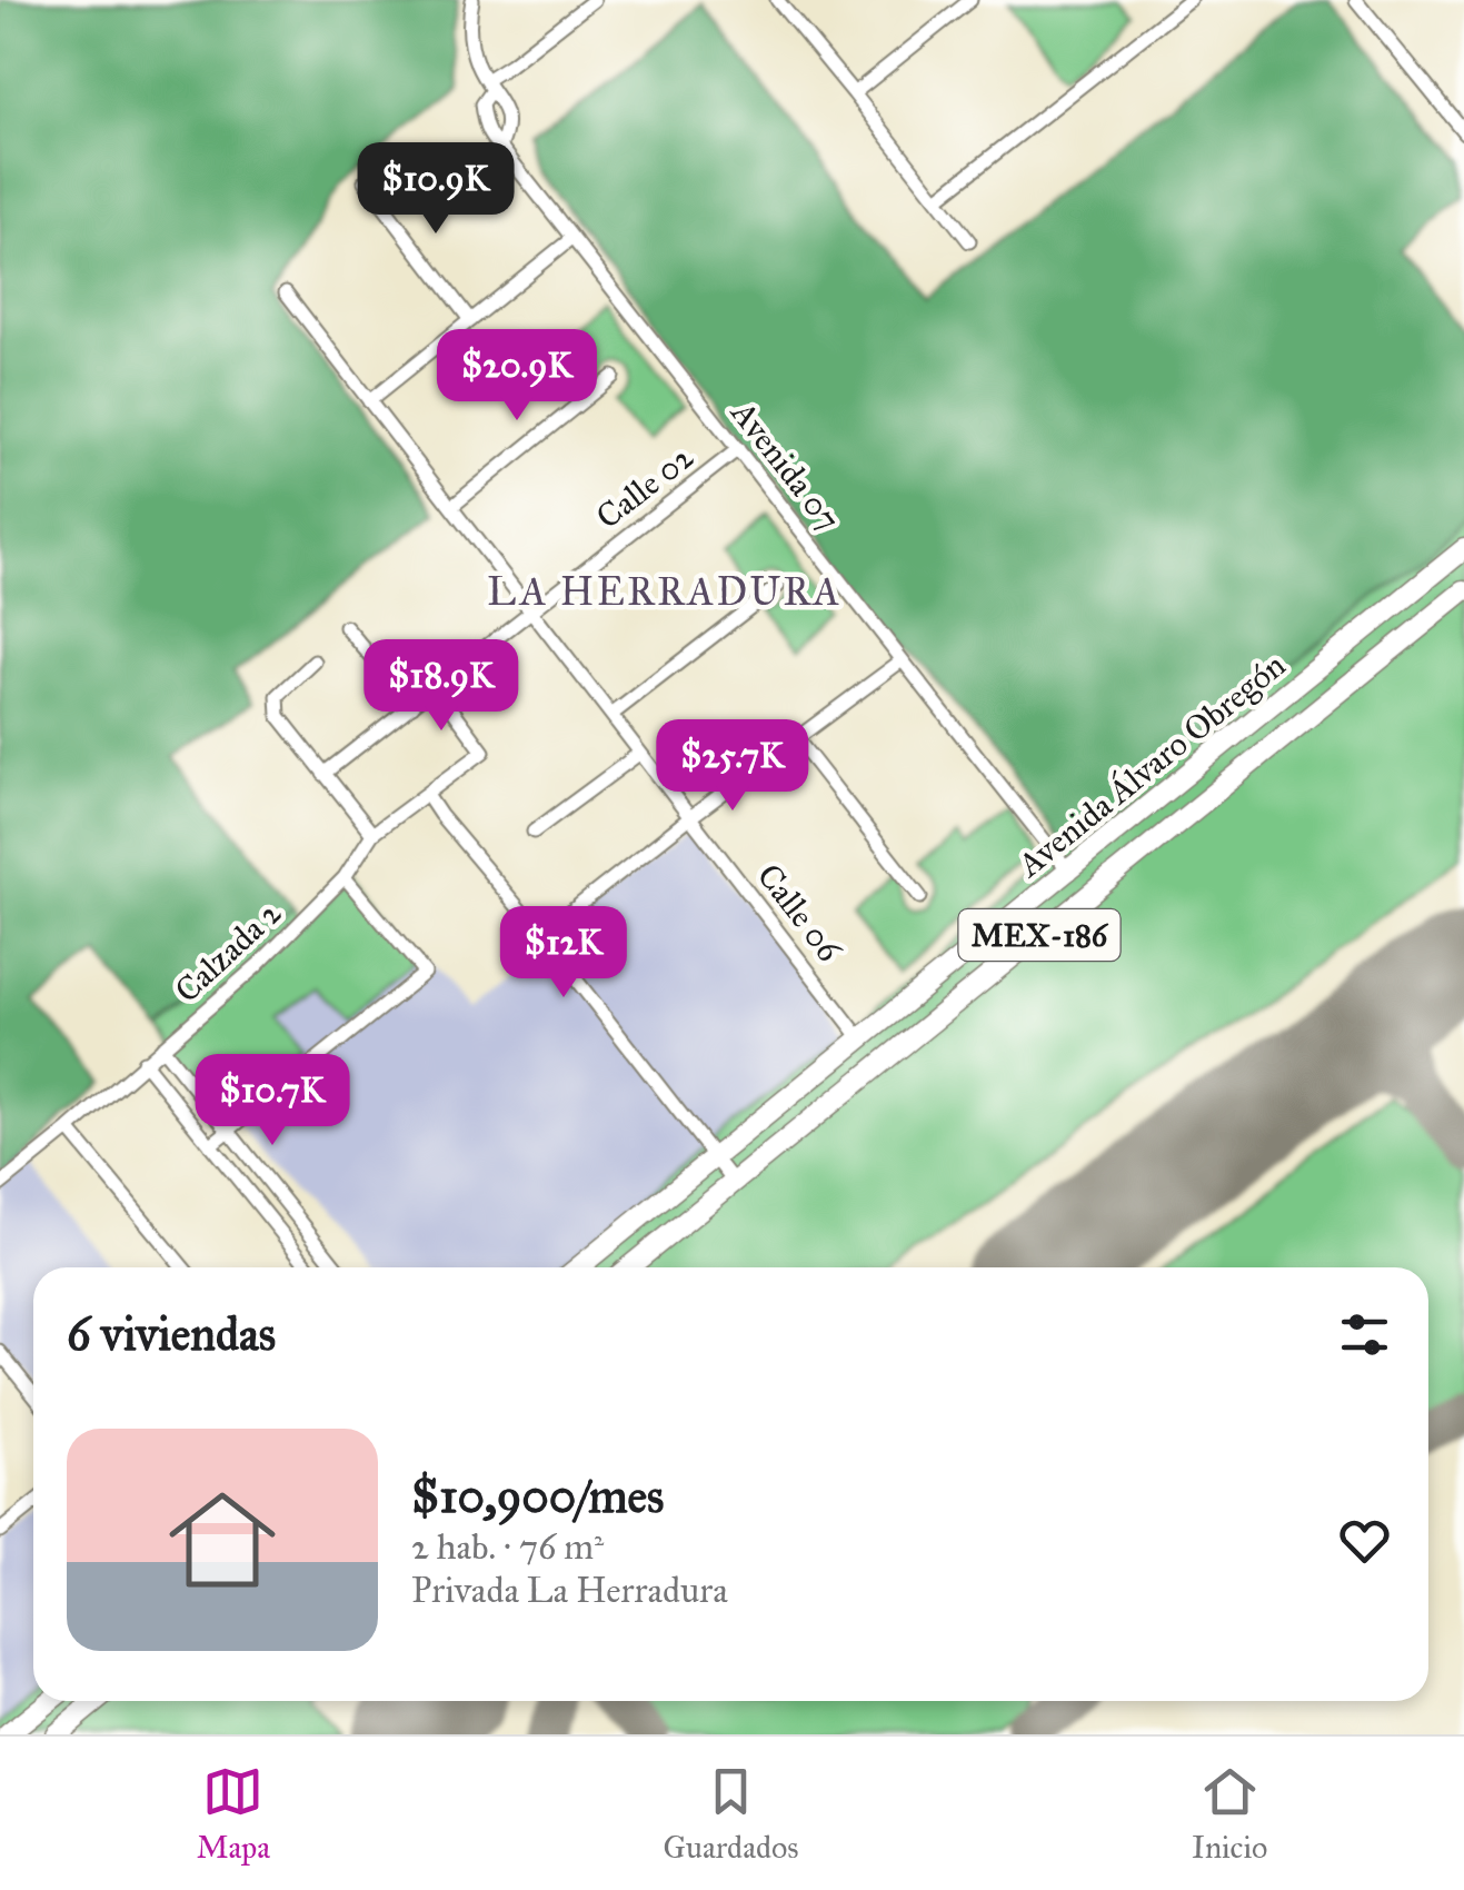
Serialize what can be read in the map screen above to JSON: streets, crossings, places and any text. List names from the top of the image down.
{
  "streets": {
    "main road": ["Avenida Álvaro Obregón", "MEX-186"],
    "street": [
      "Avenida 07",
      "Calle 02",
      "Calle 06",
      "Calzada 2"
    ]
  },
  "crossings": [
    ["Avenida 07", "Calle 02"],
    ["Avenida 07", "Avenida Álvaro Obregón"],
    ["Calle 02", "Calle 06"],
    ["Calle 02", "Calzada 2"],
    ["Avenida Álvaro Obregón", "Calle 06"]
  ],
  "districts": ["LA HERRADURA"],
  "page": {
    "price": [
      "$10.9K",
      "$20.9K",
      "$18.9K",
      "$25.7K",
      "$12K",
      "$10.7K"
    ],
    "heading": "6 viviendas",
    "list": [
      {
        "name": "$10,900/mes",
        "note": "2 hab. · 76 m² · Privada La Herradura"
      }
    ],
    "tabs": ["Mapa", "Guardados", "Inicio"]
  }
}
